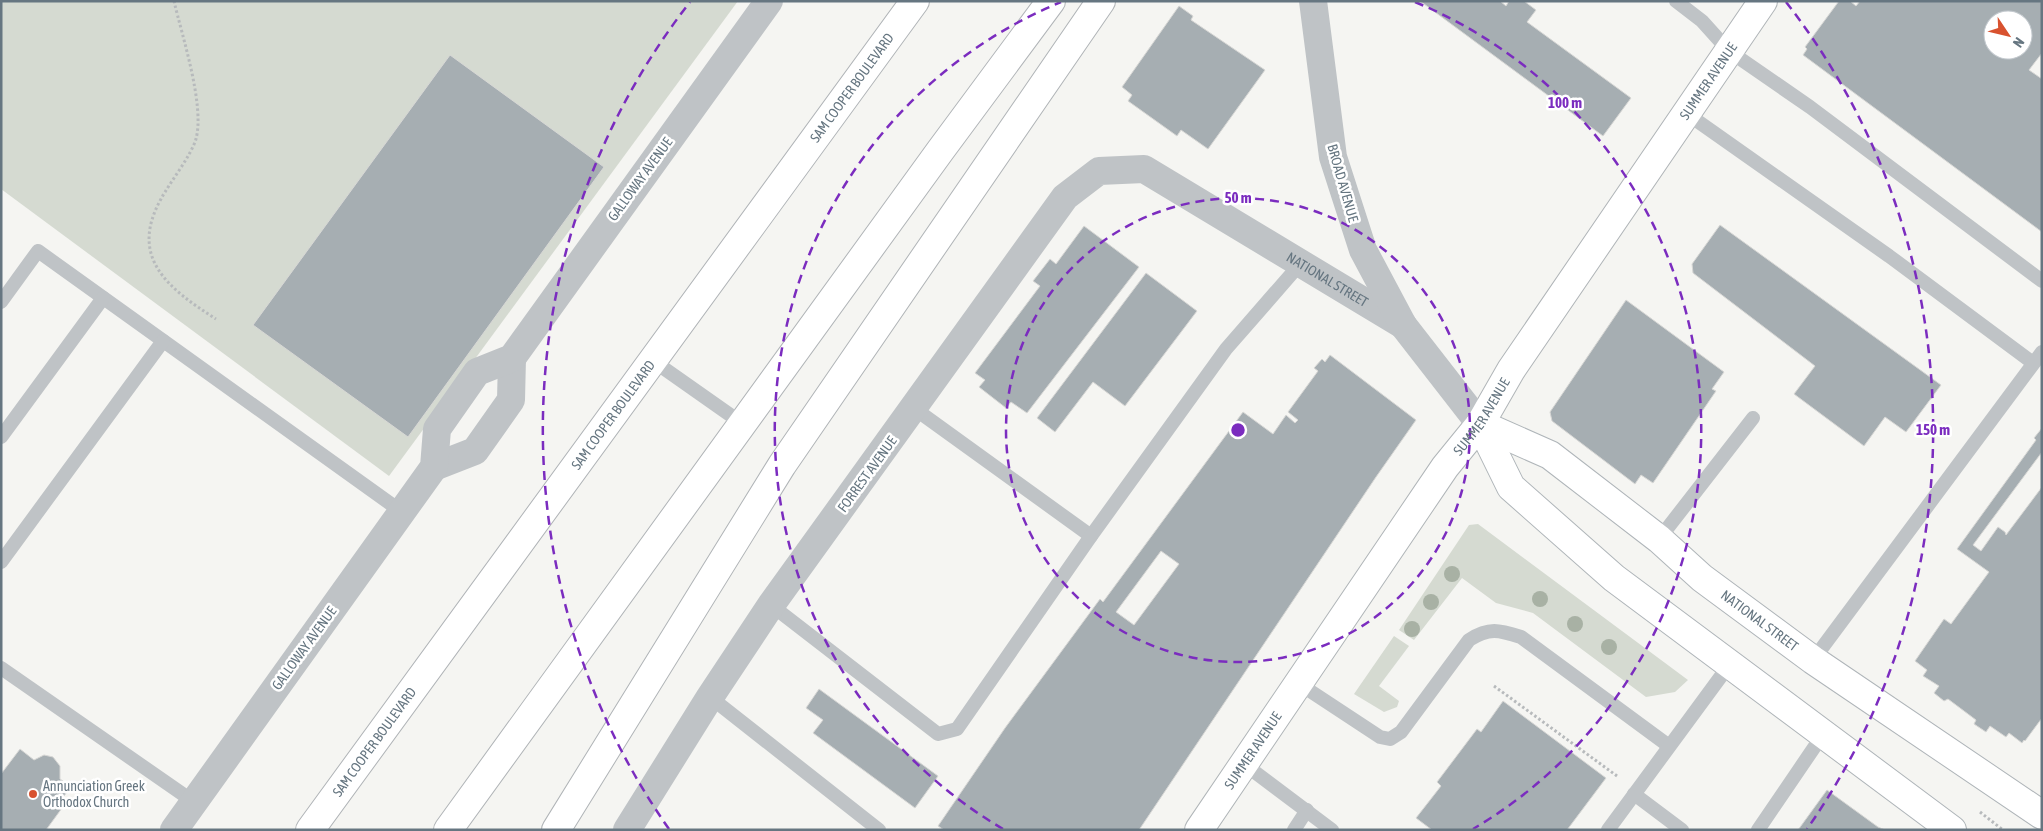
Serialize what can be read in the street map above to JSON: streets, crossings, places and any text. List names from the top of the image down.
{
  "streets": {
    "main road": ["SUMMER AVENUE", "SAM COOPER BOULEVARD", "NATIONAL STREET"],
    "street": ["GALLOWAY AVENUE", "BROAD AVENUE", "FORREST AVENUE"]
  },
  "crossings": [
    ["SUMMER AVENUE", "NATIONAL STREET"],
    ["BROAD AVENUE", "NATIONAL STREET"],
    ["NATIONAL STREET", "FORREST AVENUE"]
  ],
  "places": ["Annunciation Greek Orthodox Church"],
  "north": "bottom right",
  "rings": ["100 m", "50 m", "150 m"]
}
